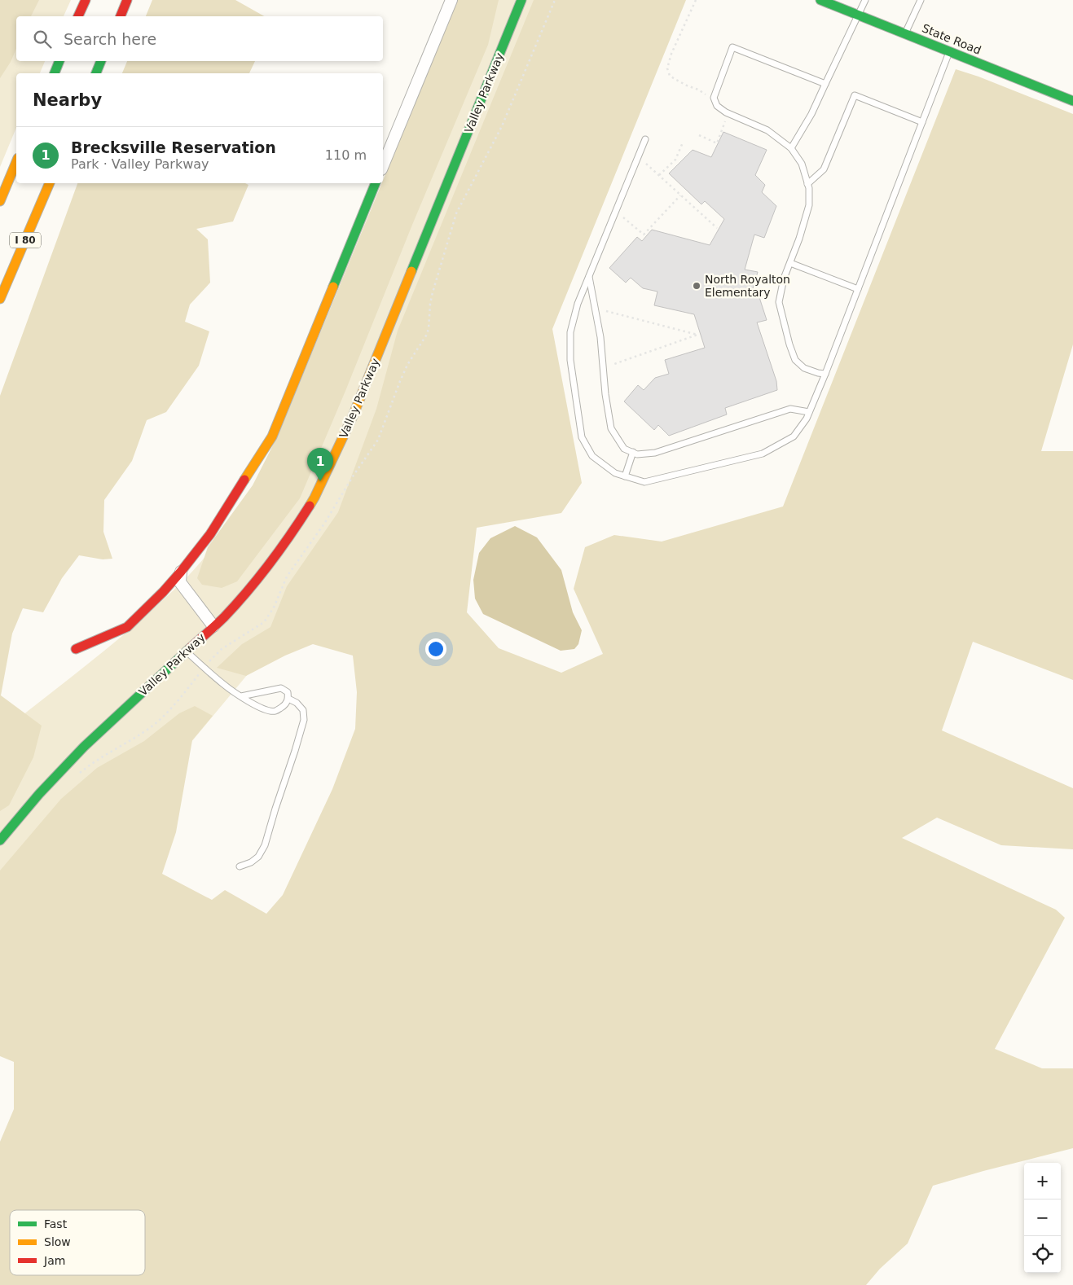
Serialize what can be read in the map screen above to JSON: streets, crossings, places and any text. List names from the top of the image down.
{
  "streets": {
    "main road": ["State Road", "Valley Parkway", "I 80"]
  },
  "places": ["North Royalton Elementary"],
  "legend": ["Fast", "Slow", "Jam"],
  "page": {
    "search": "Search here",
    "heading": "Nearby",
    "list": [
      {
        "mark": "1",
        "name": "Brecksville Reservation",
        "note": "Park · Valley Parkway",
        "value": "110 m"
      }
    ],
    "pins": "1",
    "map_buttons": ["+", "−"]
  }
}
